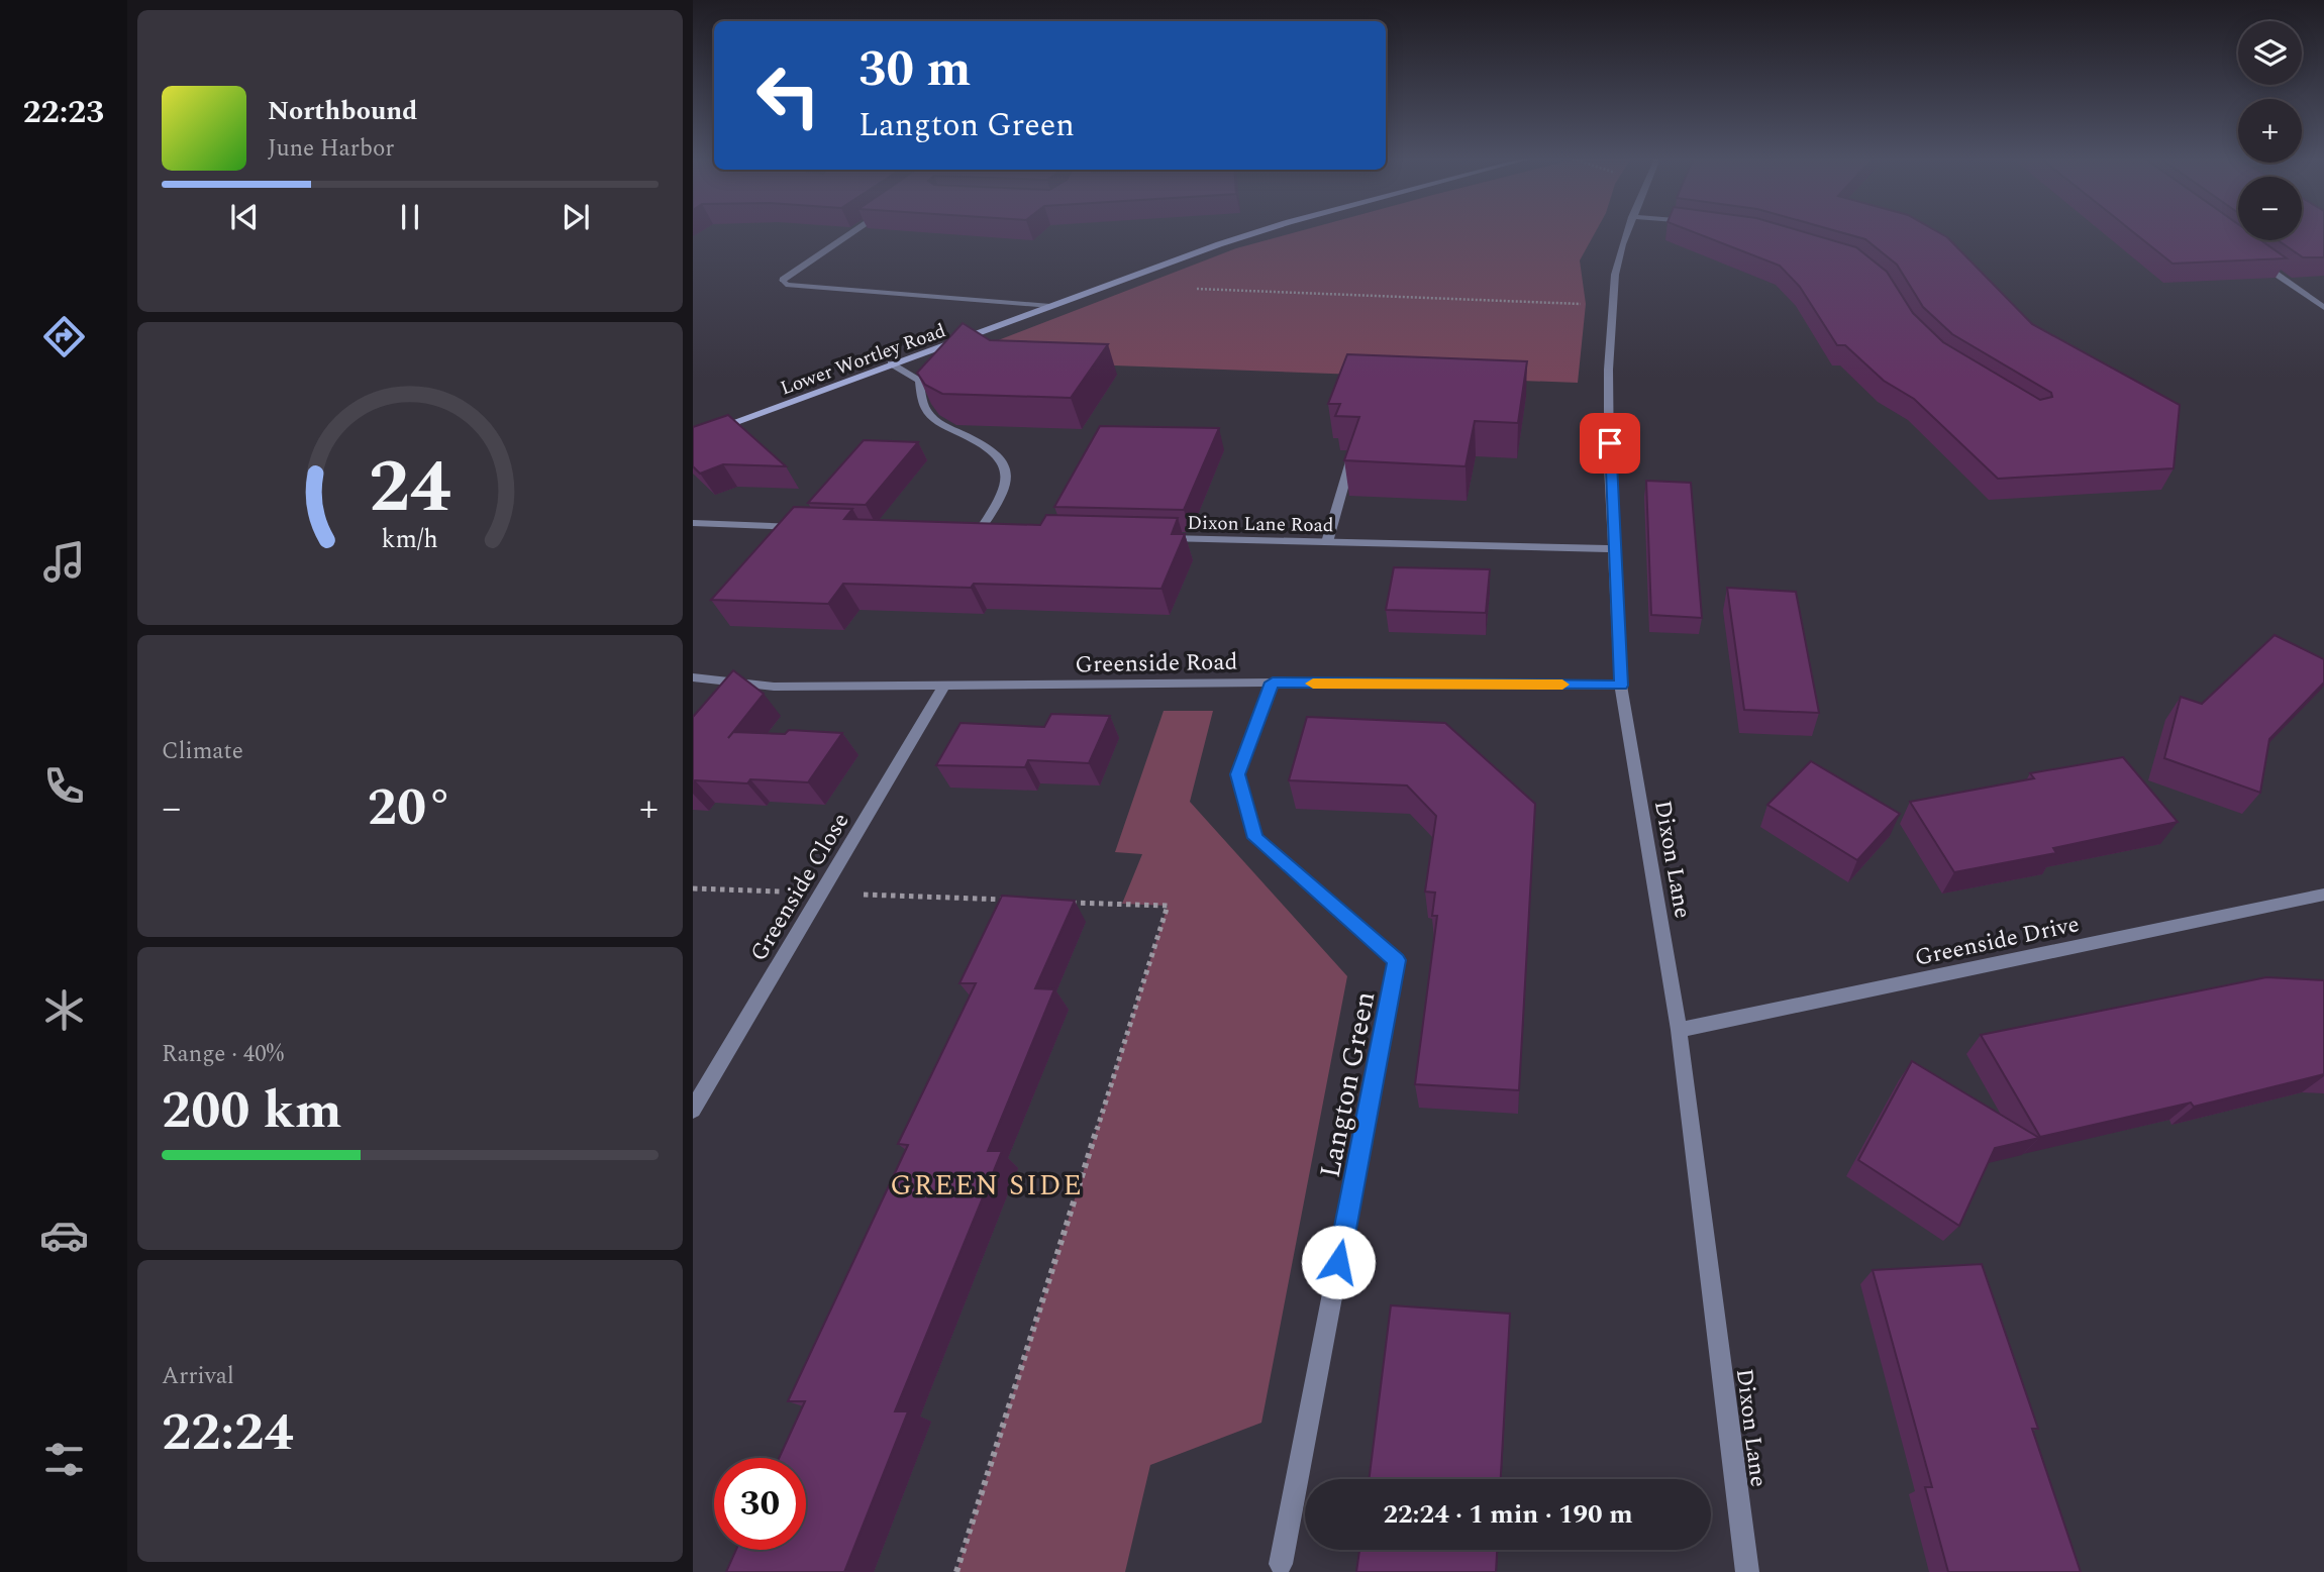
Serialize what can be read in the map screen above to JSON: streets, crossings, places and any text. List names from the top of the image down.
{
  "streets": {
    "street": [
      "Lower Wortley Road",
      "Dixon Lane Road",
      "Greenside Road",
      "Dixon Lane",
      "Greenside Close",
      "Greenside Drive",
      "Langton Green"
    ]
  },
  "crossings": [
    ["Dixon Lane Road", "Dixon Lane"],
    ["Greenside Road", "Dixon Lane"],
    ["Greenside Road", "Greenside Close"],
    ["Greenside Road", "Langton Green"],
    ["Dixon Lane", "Greenside Drive"]
  ],
  "districts": ["GREEN SIDE"],
  "page": {
    "tabs": "22:23",
    "map_buttons": ["+", "−"],
    "turn": ["30 m", "Langton Green"],
    "song": ["Northbound", "June Harbor"],
    "tile": [
      "Climate",
      ["Range · 40%", "200 km"],
      ["Arrival", "22:24"]
    ],
    "heat": ["−", "20°", "+"],
    "limit": "30",
    "trip": "22:24 · 1 min · 190 m",
    "gauge": ["24", "km/h"]
  }
}
